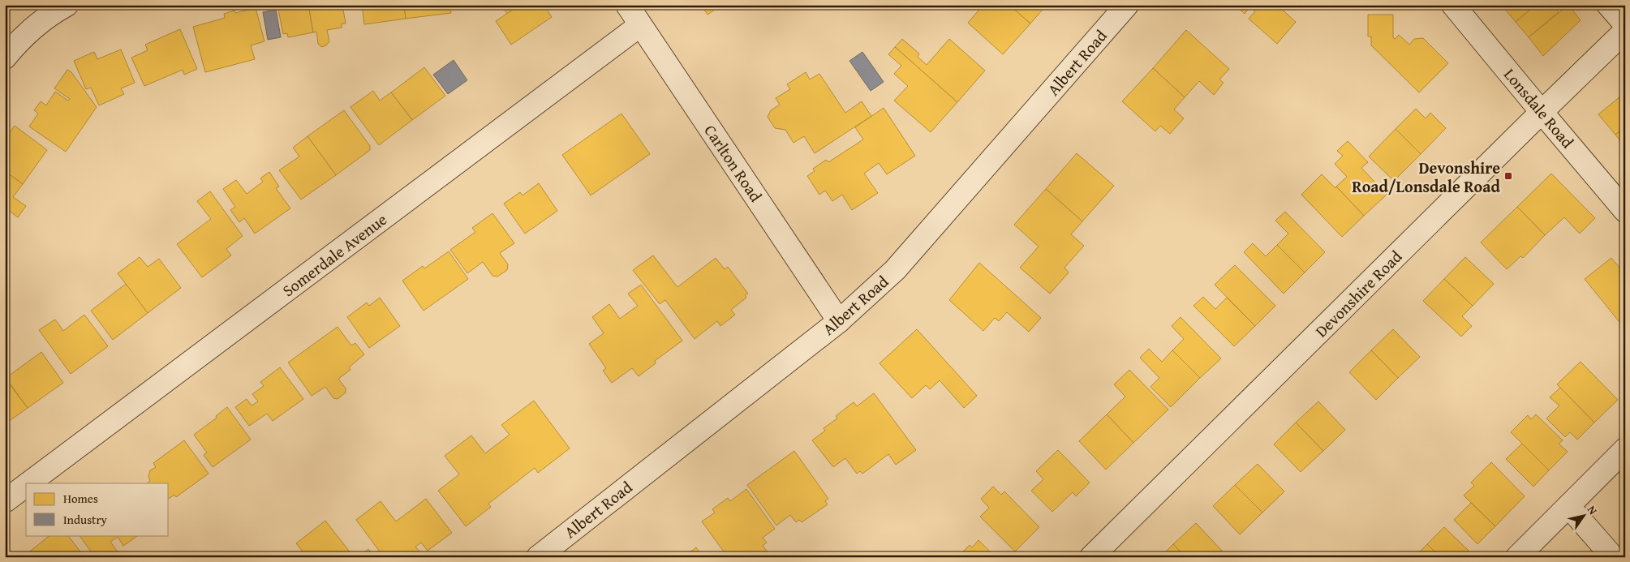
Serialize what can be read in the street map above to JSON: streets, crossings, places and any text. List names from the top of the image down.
{
  "streets": {
    "street": [
      "Albert Road",
      "Lonsdale Road",
      "Carlton Road",
      "Somerdale Avenue",
      "Devonshire Road"
    ]
  },
  "crossings": [
    ["Albert Road", "Carlton Road"],
    ["Lonsdale Road", "Devonshire Road"],
    ["Carlton Road", "Somerdale Avenue"]
  ],
  "places": {
    "transit": ["Devonshire Road/Lonsdale Road"]
  },
  "legend": ["Homes", "Industry"],
  "north": "top right"
}
